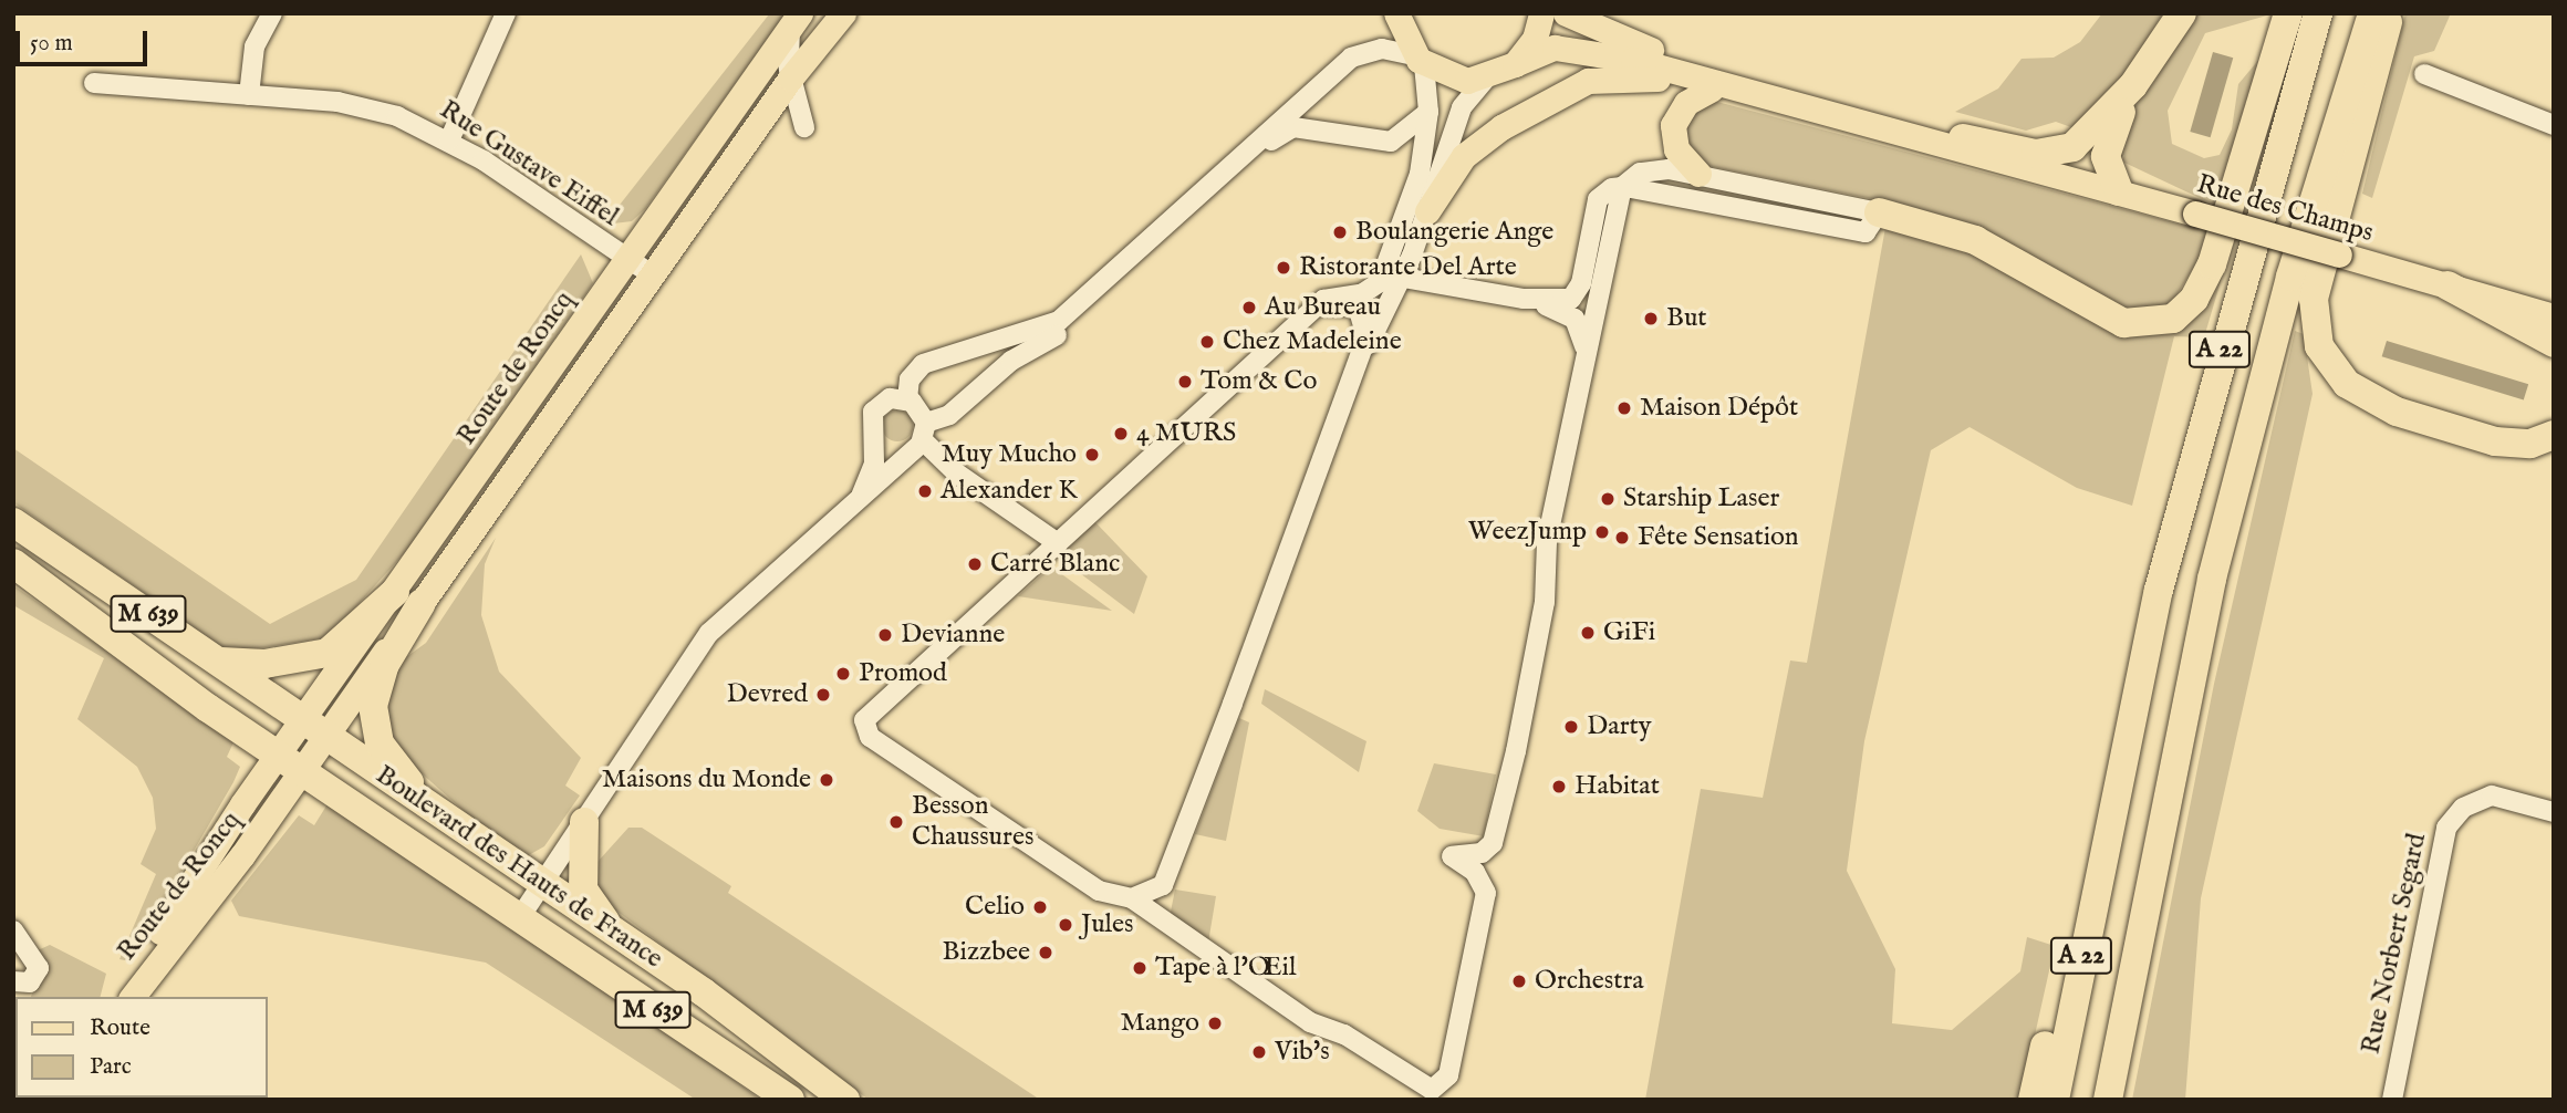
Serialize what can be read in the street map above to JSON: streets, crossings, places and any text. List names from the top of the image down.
{
  "streets": {
    "highway": ["A 22", "M 639", "Boulevard des Hauts de France"],
    "main road": ["Rue des Champs", "Route de Roncq"],
    "street": ["Rue Gustave Eiffel", "Rue Norbert Segard"]
  },
  "crossings": [
    ["Rue Gustave Eiffel", "Route de Roncq"],
    ["Route de Roncq", "Boulevard des Hauts de France"]
  ],
  "places": [
    "Boulangerie Ange",
    "Ristorante Del Arte",
    "Au Bureau",
    "But",
    "Chez Madeleine",
    "Tom & Co",
    "Maison Dépôt",
    "4 MURS",
    "Muy Mucho",
    "Alexander K",
    "Starship Laser",
    "WeezJump",
    "Fête Sensation",
    "Carré Blanc",
    "GiFi",
    "Devianne",
    "Promod",
    "Devred",
    "Darty",
    "Maisons du Monde",
    "Habitat",
    "Besson Chaussures",
    "Celio",
    "Jules",
    "Bizzbee",
    "Tape à l'Œil",
    "Orchestra",
    "Mango",
    "Vib's"
  ],
  "legend": ["Route", "Parc"],
  "scale_bar": "50 m"
}
